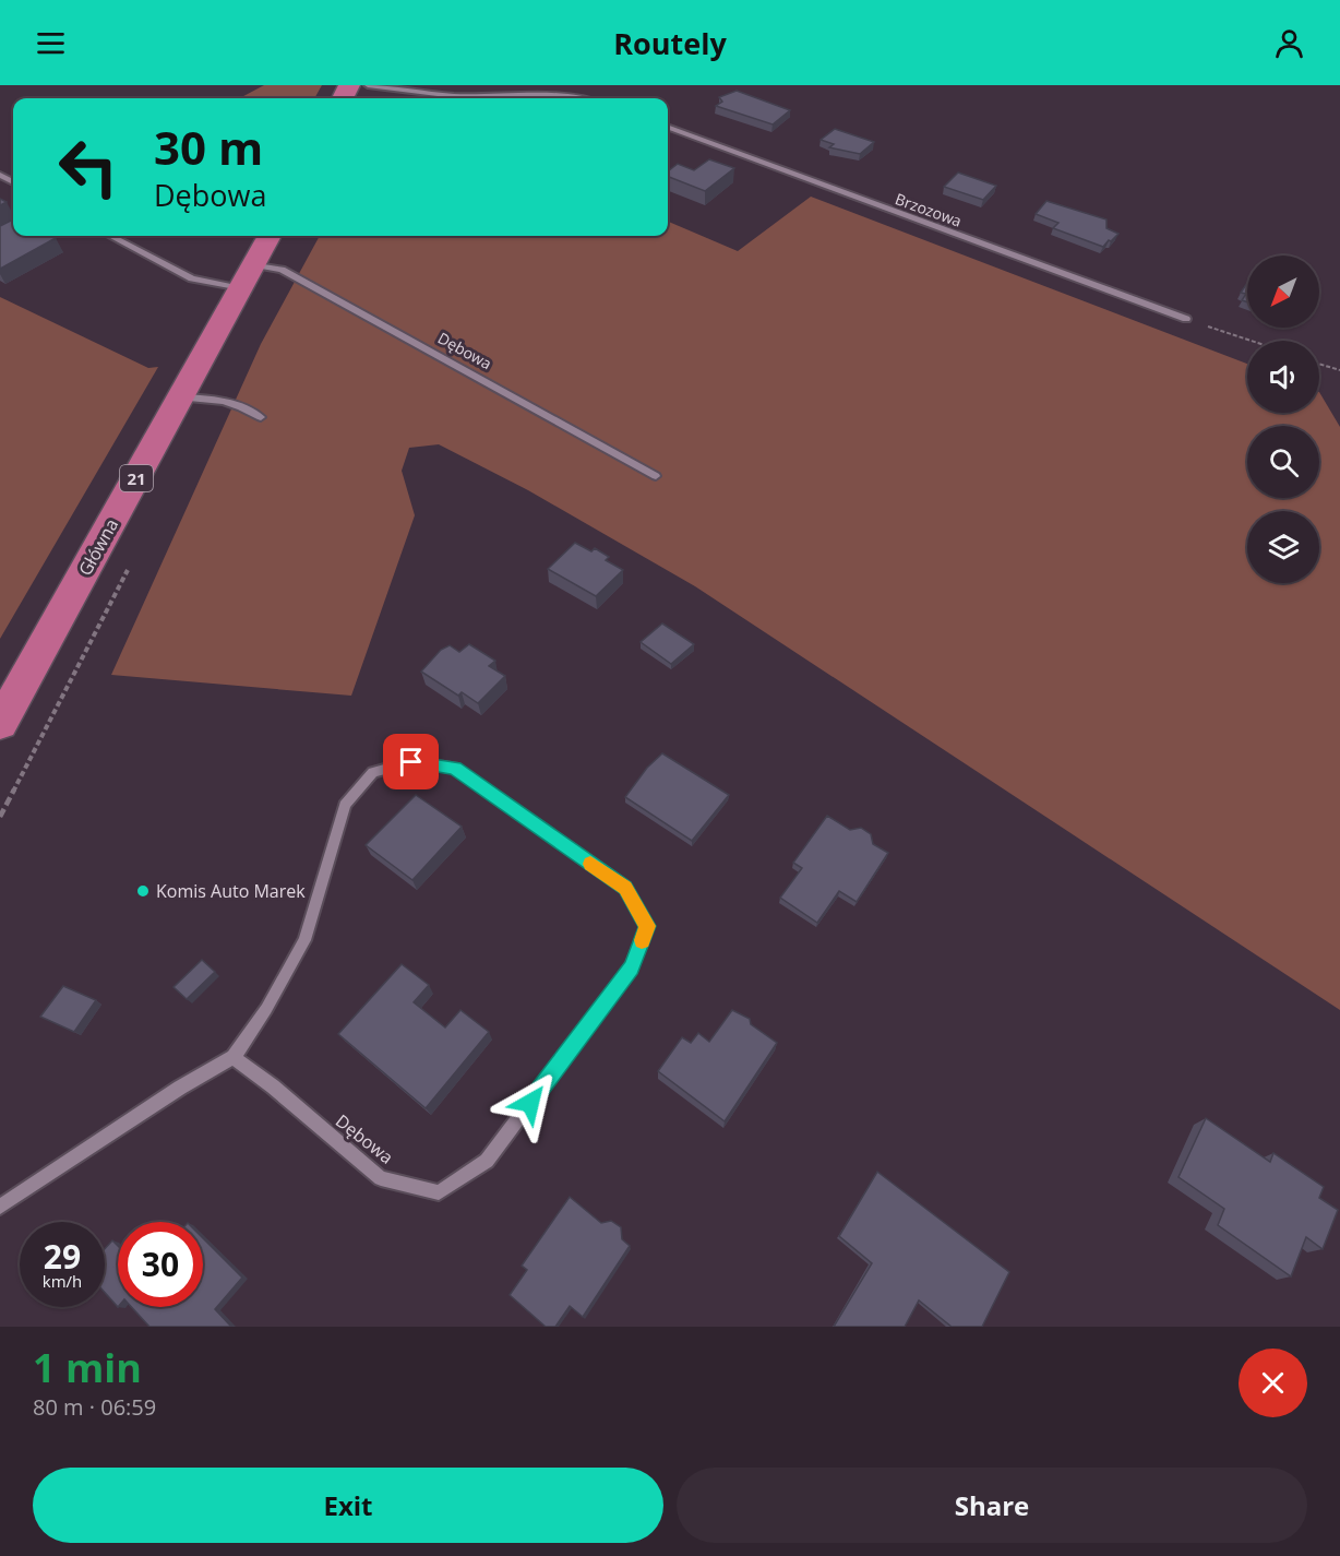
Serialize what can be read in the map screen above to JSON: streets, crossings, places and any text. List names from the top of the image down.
{
  "streets": {
    "main road": ["21", "Główna"],
    "street": ["Brzozowa", "Dębowa"]
  },
  "crossings": [
    ["Dębowa", "Główna"]
  ],
  "places": ["Komis Auto Marek"],
  "north": "bottom left",
  "page": {
    "header": "Routely",
    "turn": ["30 m", "Dębowa"],
    "speed": "29 km/h",
    "limit": "30",
    "heading": ["1 min", "80 m · 06:59"],
    "buttons": ["Exit", "Share"]
  }
}
